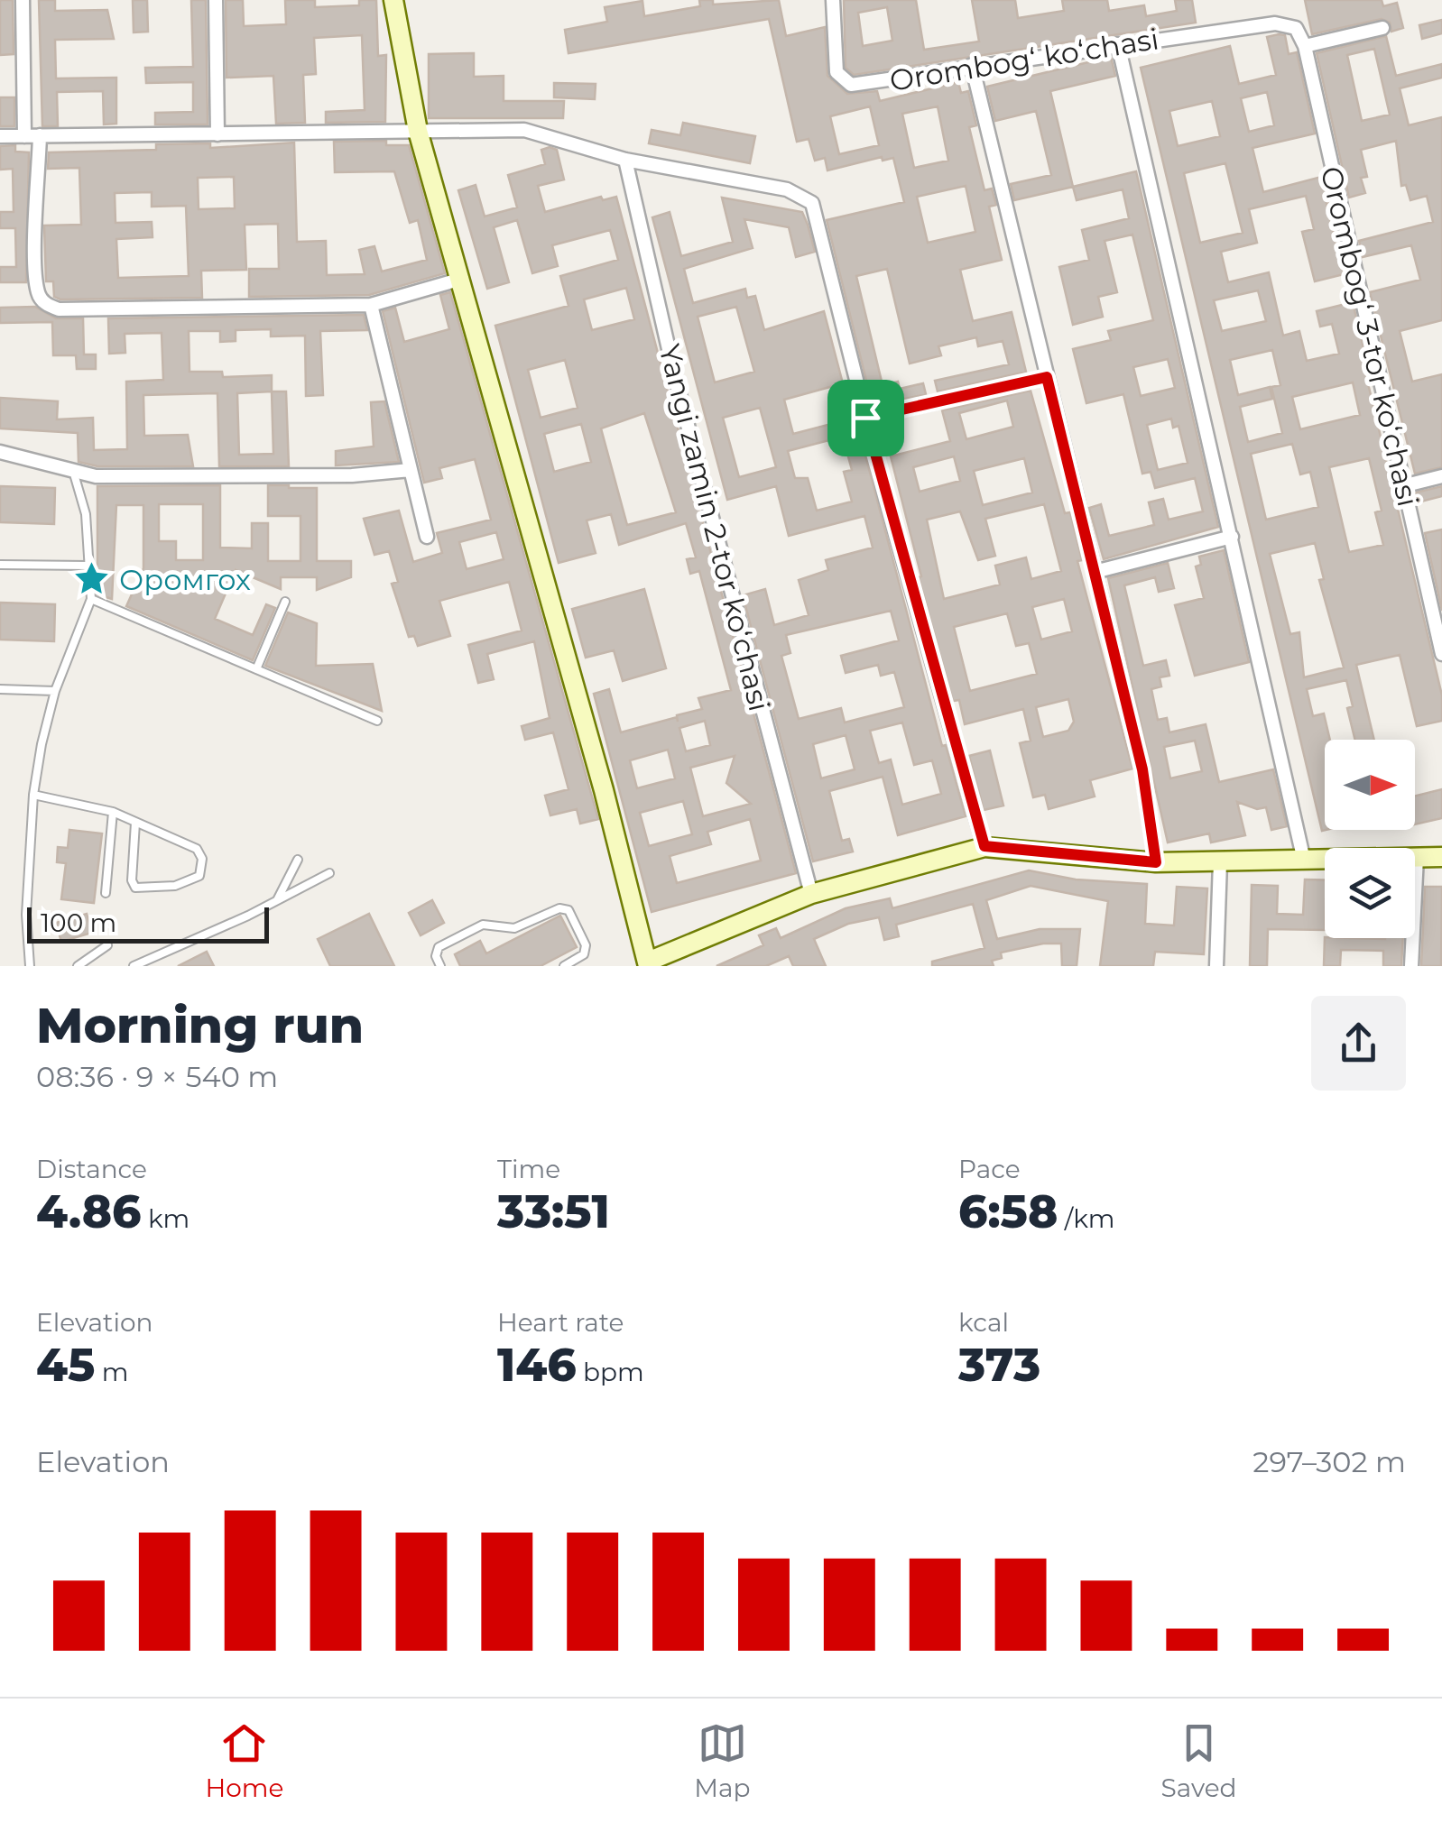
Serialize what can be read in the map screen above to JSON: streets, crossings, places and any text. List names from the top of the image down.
{
  "streets": {
    "street": ["Orombogʻ koʻchasi", "Orombogʻ 3-tor koʻchasi", "Yangi zamin 2-tor koʻchasi"]
  },
  "crossings": [
    ["Orombogʻ koʻchasi", "Orombogʻ 3-tor koʻchasi"]
  ],
  "places": {
    "place": ["Оромгох"]
  },
  "scale_bar": "100 m",
  "north": "right",
  "page": {
    "scale": "100 m",
    "heading": ["Morning run", "08:36 · 9 × 540 m"],
    "stats": [
      ["Distance", "4.86 km"],
      ["Time", "33:51"],
      ["Pace", "6:58 /km"],
      ["Elevation", "45 m"],
      ["Heart rate", "146 bpm"],
      ["kcal", "373"]
    ],
    "chart": ["Elevation", "297–302 m"],
    "tabs": ["Home", "Map", "Saved"]
  }
}
